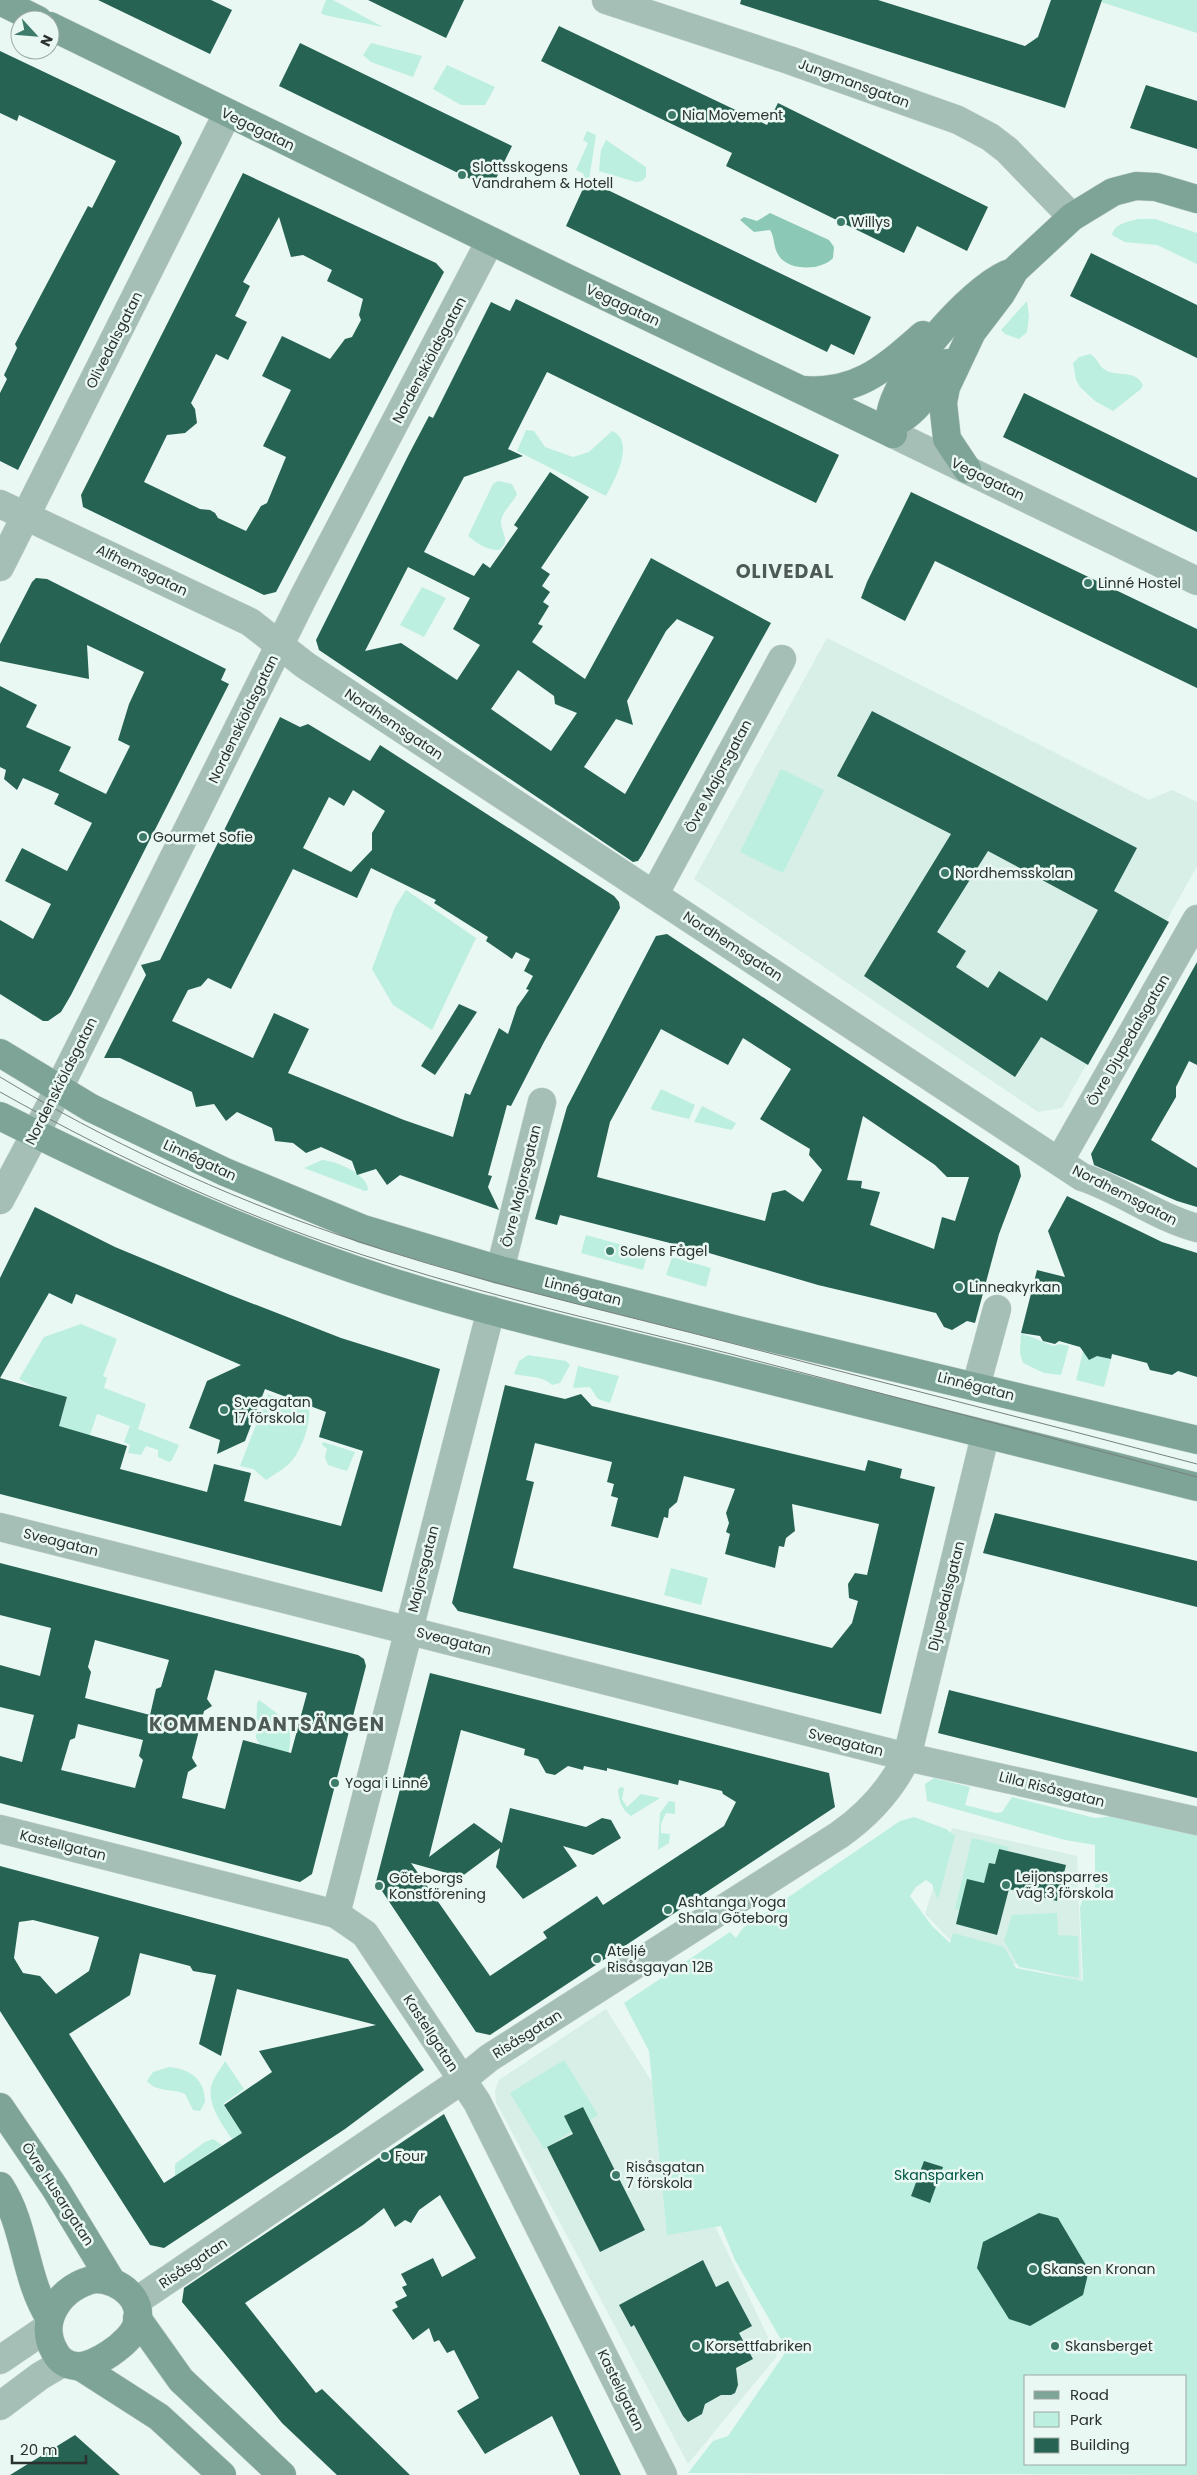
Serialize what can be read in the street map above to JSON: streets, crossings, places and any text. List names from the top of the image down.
{
  "streets": {
    "street": [
      "Jungmansgatan",
      "Vegagatan",
      "Olivedalsgatan",
      "Nordenskiöldsgatan",
      "Alfhemsgatan",
      "Nordhemsgatan",
      "Övre Majorsgatan",
      "Övre Djupedalsgatan",
      "Linnégatan",
      "Sveagatan",
      "Majorsgatan",
      "Djupedalsgatan",
      "Lilla Risåsgatan",
      "Kastellgatan",
      "Risåsgatan",
      "Övre Husargatan"
    ]
  },
  "crossings": [
    ["Vegagatan", "Olivedalsgatan"],
    ["Vegagatan", "Nordenskiöldsgatan"],
    ["Olivedalsgatan", "Alfhemsgatan"],
    ["Nordenskiöldsgatan", "Alfhemsgatan"],
    ["Nordenskiöldsgatan", "Nordhemsgatan"],
    ["Nordenskiöldsgatan", "Linnégatan"],
    ["Alfhemsgatan", "Nordhemsgatan"],
    ["Nordhemsgatan", "Övre Majorsgatan"],
    ["Nordhemsgatan", "Övre Djupedalsgatan"],
    ["Övre Majorsgatan", "Linnégatan"],
    ["Sveagatan", "Majorsgatan"],
    ["Sveagatan", "Djupedalsgatan"],
    ["Sveagatan", "Lilla Risåsgatan"],
    ["Sveagatan", "Risåsgatan"],
    ["Majorsgatan", "Kastellgatan"],
    ["Djupedalsgatan", "Lilla Risåsgatan"],
    ["Djupedalsgatan", "Risåsgatan"],
    ["Lilla Risåsgatan", "Risåsgatan"],
    ["Kastellgatan", "Risåsgatan"],
    ["Risåsgatan", "Övre Husargatan"]
  ],
  "districts": ["OLIVEDAL", "KOMMENDANTSÄNGEN"],
  "parks": ["Skansparken"],
  "places": [
    "Nia Movement",
    "Slottsskogens Vandrahem & Hotell",
    "Willys",
    "Linné Hostel",
    "Gourmet Sofie",
    "Nordhemsskolan",
    "Solens Fågel",
    "Linneakyrkan",
    "Sveagatan 17 förskola",
    "Yoga i Linné",
    "Leijonsparres väg 3 förskola",
    "Göteborgs Konstförening",
    "Ashtanga Yoga Shala Göteborg",
    "Ateljé Risåsgayan 12B",
    "Four",
    "Risåsgatan 7 förskola",
    "Skansen Kronan",
    "Korsettfabriken",
    "Skansberget"
  ],
  "legend": ["Road", "Park", "Building"],
  "scale_bar": "20 m",
  "north": "bottom right"
}
